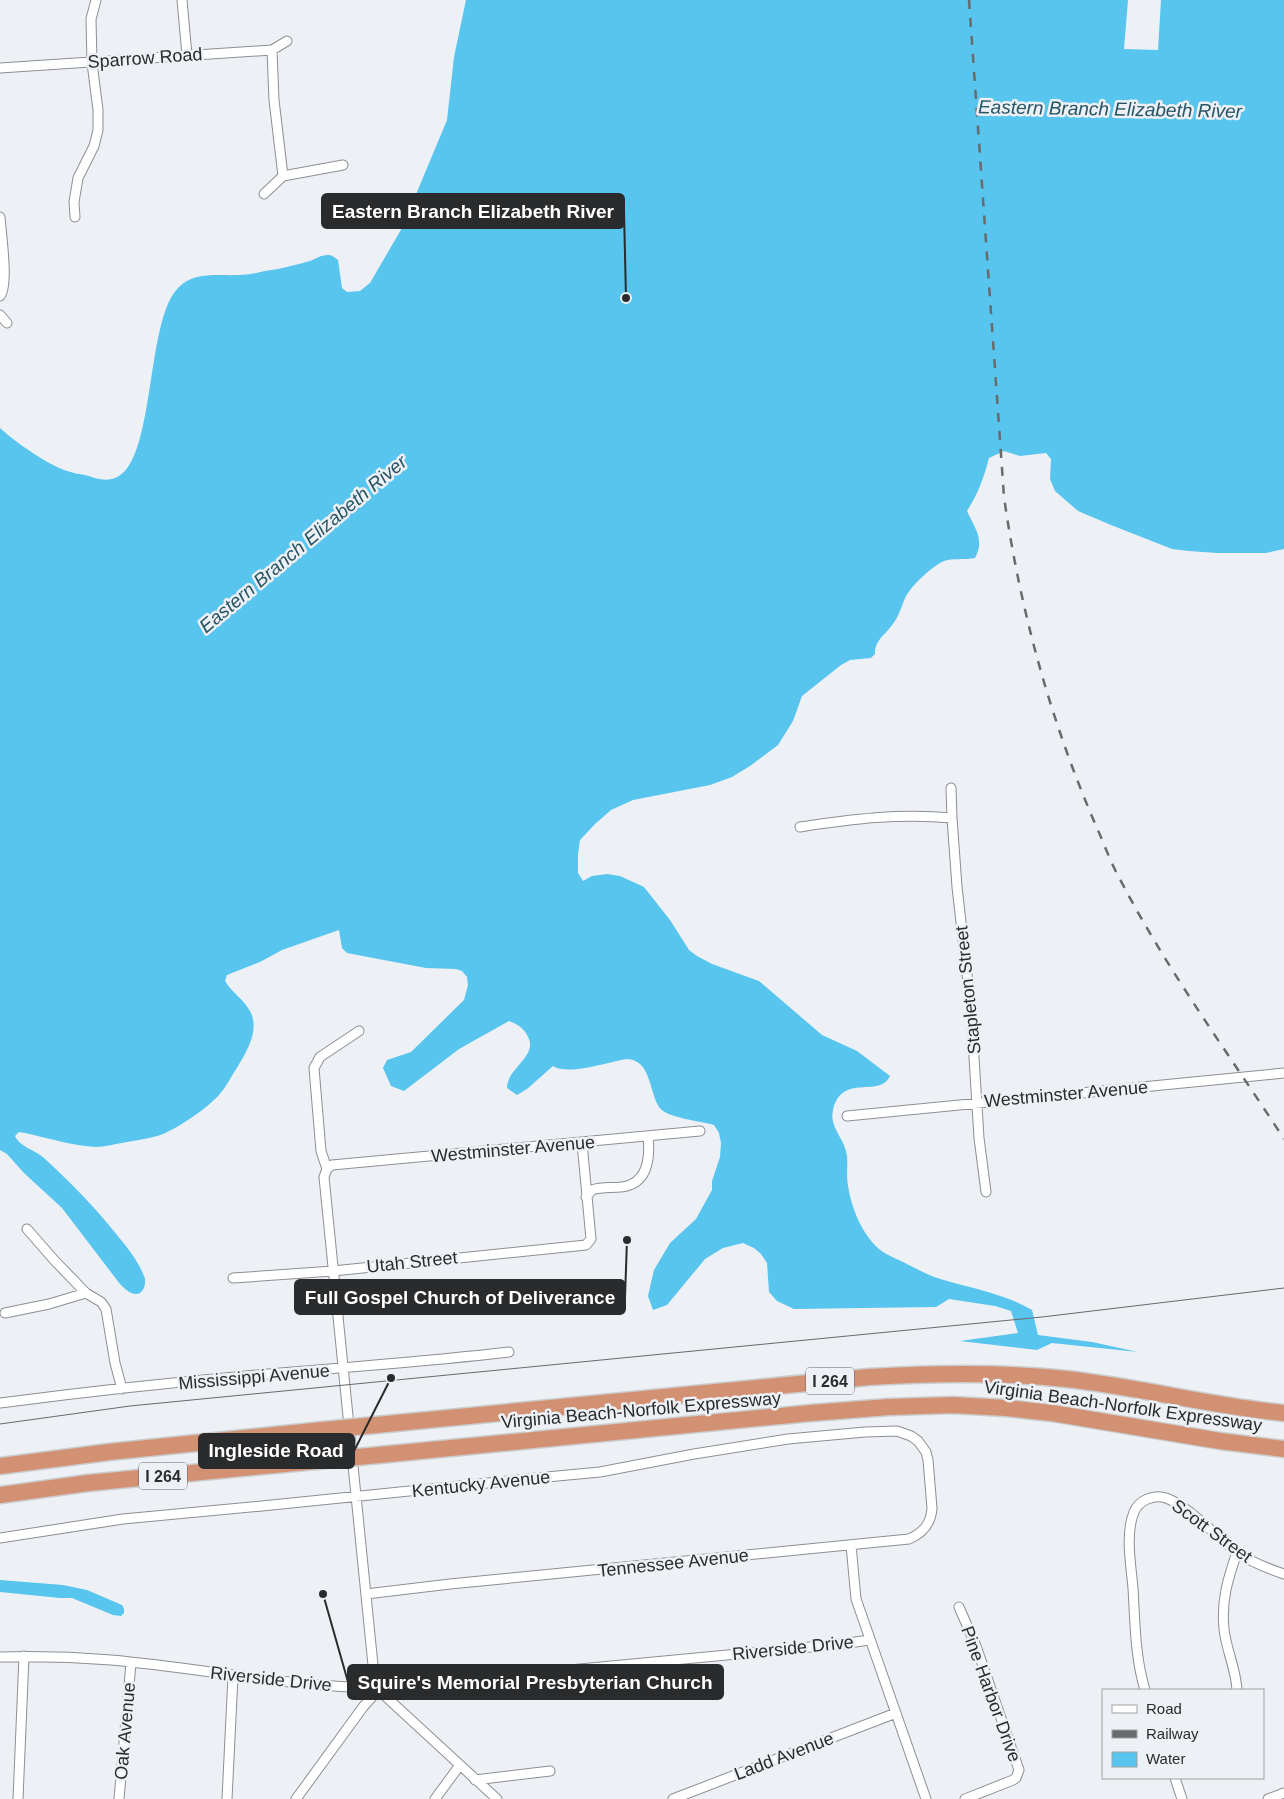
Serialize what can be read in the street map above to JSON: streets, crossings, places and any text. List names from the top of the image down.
{
  "streets": {
    "highway": ["I 264", "Virginia Beach-Norfolk Expressway"],
    "street": [
      "Sparrow Road",
      "Stapleton Street",
      "Westminster Avenue",
      "Utah Street",
      "Mississippi Avenue",
      "Kentucky Avenue",
      "Scott Street",
      "Tennessee Avenue",
      "Riverside Drive",
      "Pine Harbor Drive",
      "Oak Avenue",
      "Ladd Avenue"
    ]
  },
  "crossings": [
    ["Stapleton Street", "Westminster Avenue"],
    ["Kentucky Avenue", "Tennessee Avenue"],
    ["Riverside Drive", "Oak Avenue"]
  ],
  "water": ["Eastern Branch Elizabeth River"],
  "places": [
    "Eastern Branch Elizabeth River",
    "Full Gospel Church of Deliverance",
    "Ingleside Road",
    "Squire's Memorial Presbyterian Church"
  ],
  "legend": ["Road", "Railway", "Water"]
}
